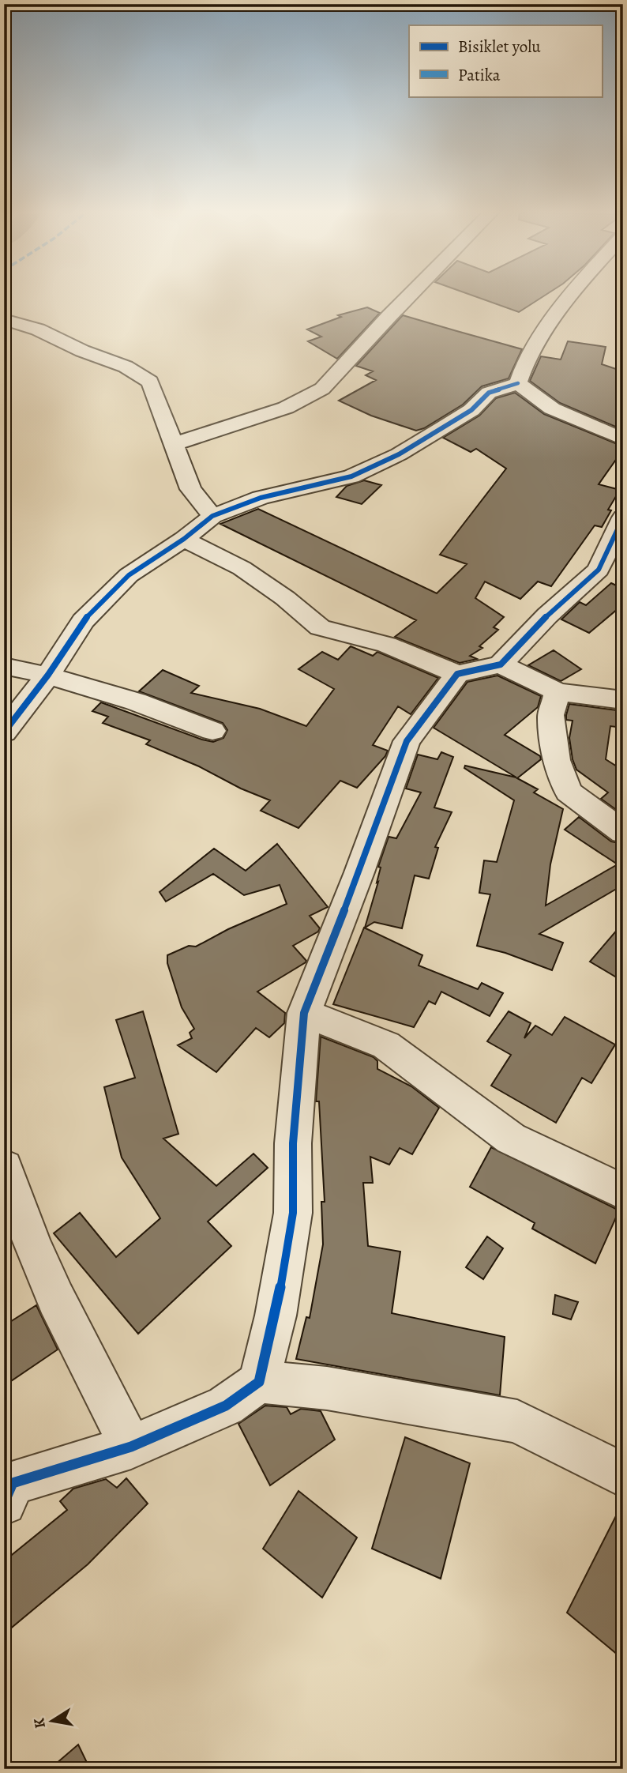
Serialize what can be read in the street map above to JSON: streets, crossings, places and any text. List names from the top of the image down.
{
  "legend": ["Bisiklet yolu", "Patika"],
  "north": "left"
}
